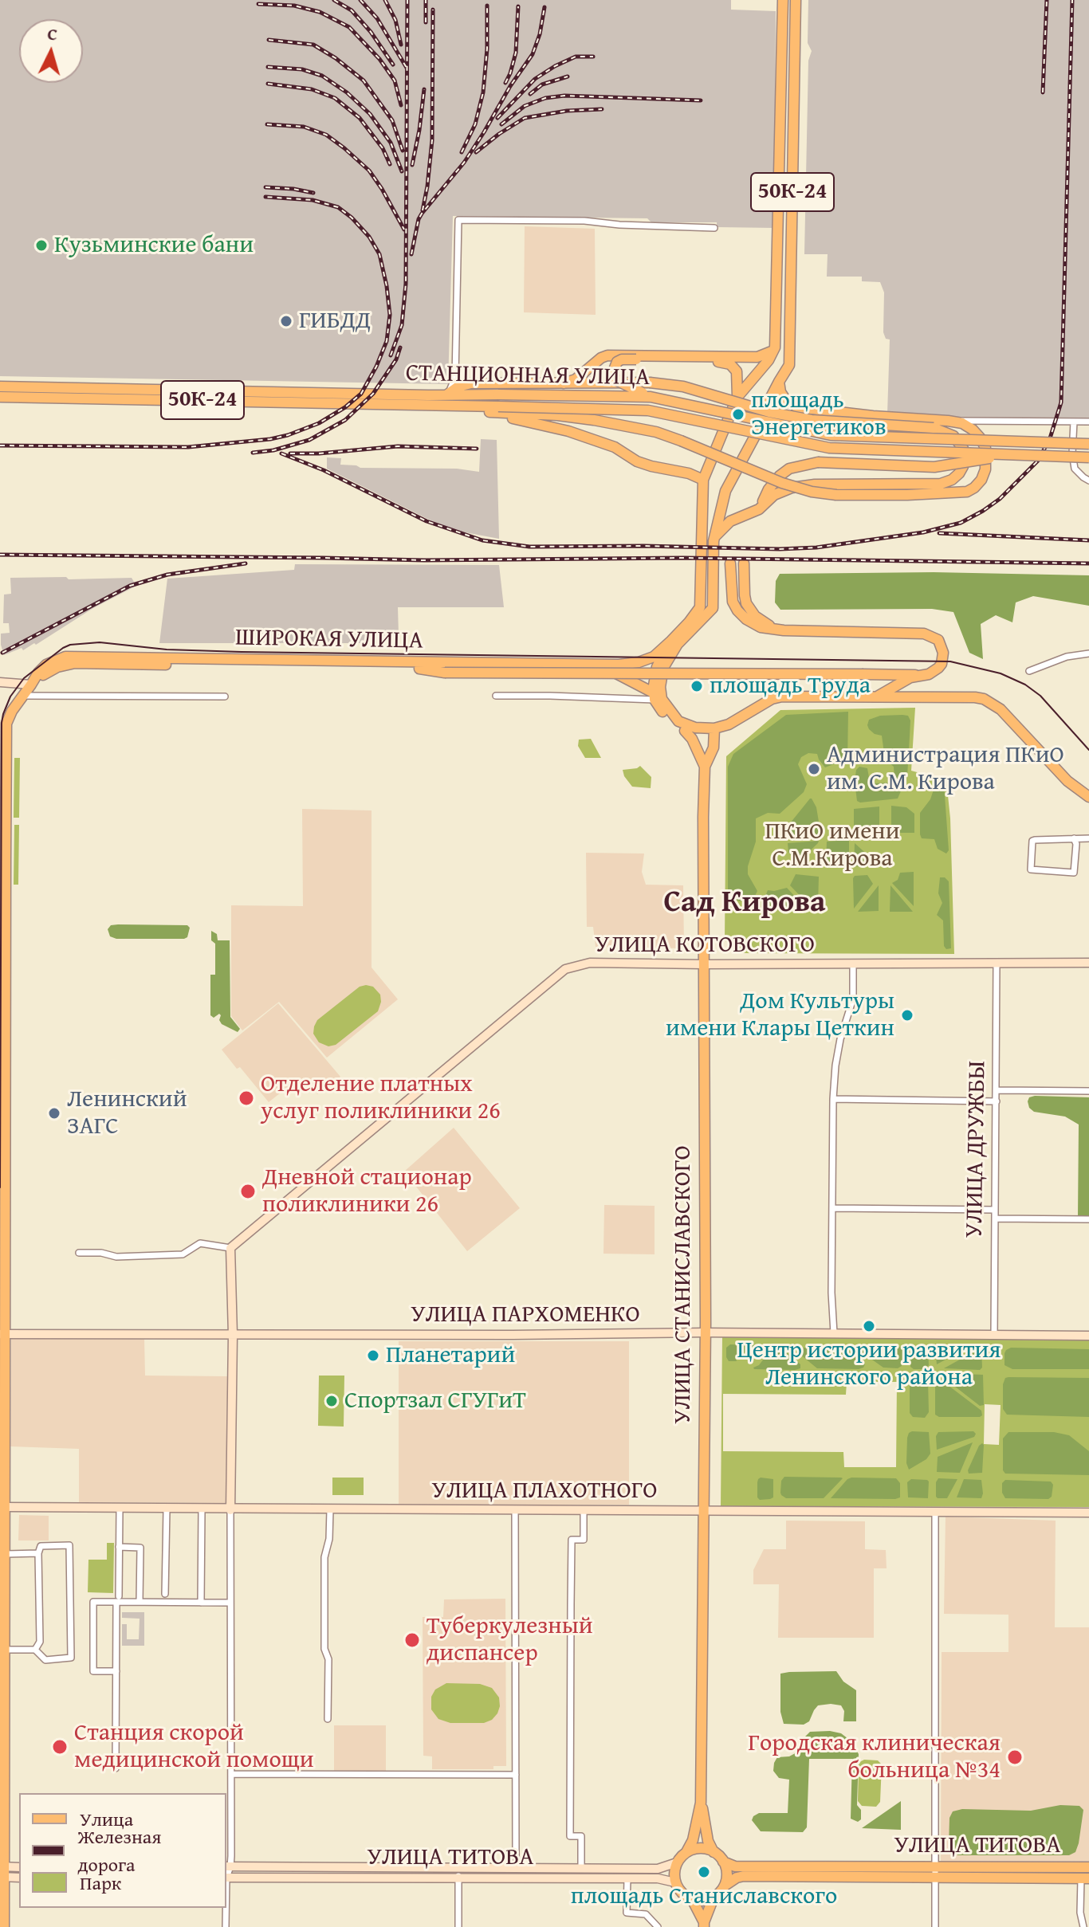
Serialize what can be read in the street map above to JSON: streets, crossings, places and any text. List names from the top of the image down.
{
  "streets": {
    "main road": [
      "50К-24",
      "СТАНЦИОННАЯ УЛИЦА",
      "ШИРОКАЯ УЛИЦА",
      "УЛИЦА СТАНИСЛАВСКОГО",
      "УЛИЦА ТИТОВА"
    ],
    "street": [
      "УЛИЦА КОТОВСКОГО",
      "УЛИЦА ДРУЖБЫ",
      "УЛИЦА ПАРХОМЕНКО",
      "УЛИЦА ПЛАХОТНОГО"
    ]
  },
  "crossings": [
    ["50К-24", "СТАНЦИОННАЯ УЛИЦА"],
    ["УЛИЦА КОТОВСКОГО", "УЛИЦА ДРУЖБЫ"],
    ["УЛИЦА КОТОВСКОГО", "УЛИЦА СТАНИСЛАВСКОГО"],
    ["УЛИЦА ДРУЖБЫ", "УЛИЦА ПАРХОМЕНКО"],
    ["УЛИЦА СТАНИСЛАВСКОГО", "УЛИЦА ПАРХОМЕНКО"],
    ["УЛИЦА СТАНИСЛАВСКОГО", "УЛИЦА ПЛАХОТНОГО"]
  ],
  "districts": ["Сад Кирова"],
  "parks": ["ПКиО имени С.М.Кирова"],
  "places": [
    "Кузьминские бани",
    "ГИБДД",
    "площадь Энергетиков",
    "площадь Труда",
    "Администрация ПКиО им. С.М. Кирова",
    "Дом Культуры имени Клары Цеткин",
    "Отделение платных услуг поликлиники 26",
    "Ленинский ЗАГС",
    "Дневной стационар поликлиники 26",
    "Центр истории развития Ленинского района",
    "Планетарий",
    "Спортзал СГУГиТ",
    "Туберкулезный диспансер",
    "Станция скорой медицинской помощи",
    "Городская клиническая больница №34",
    "площадь Станиславского"
  ],
  "legend": ["Улица", "Железная дорога", "Парк"],
  "north": "top"
}
